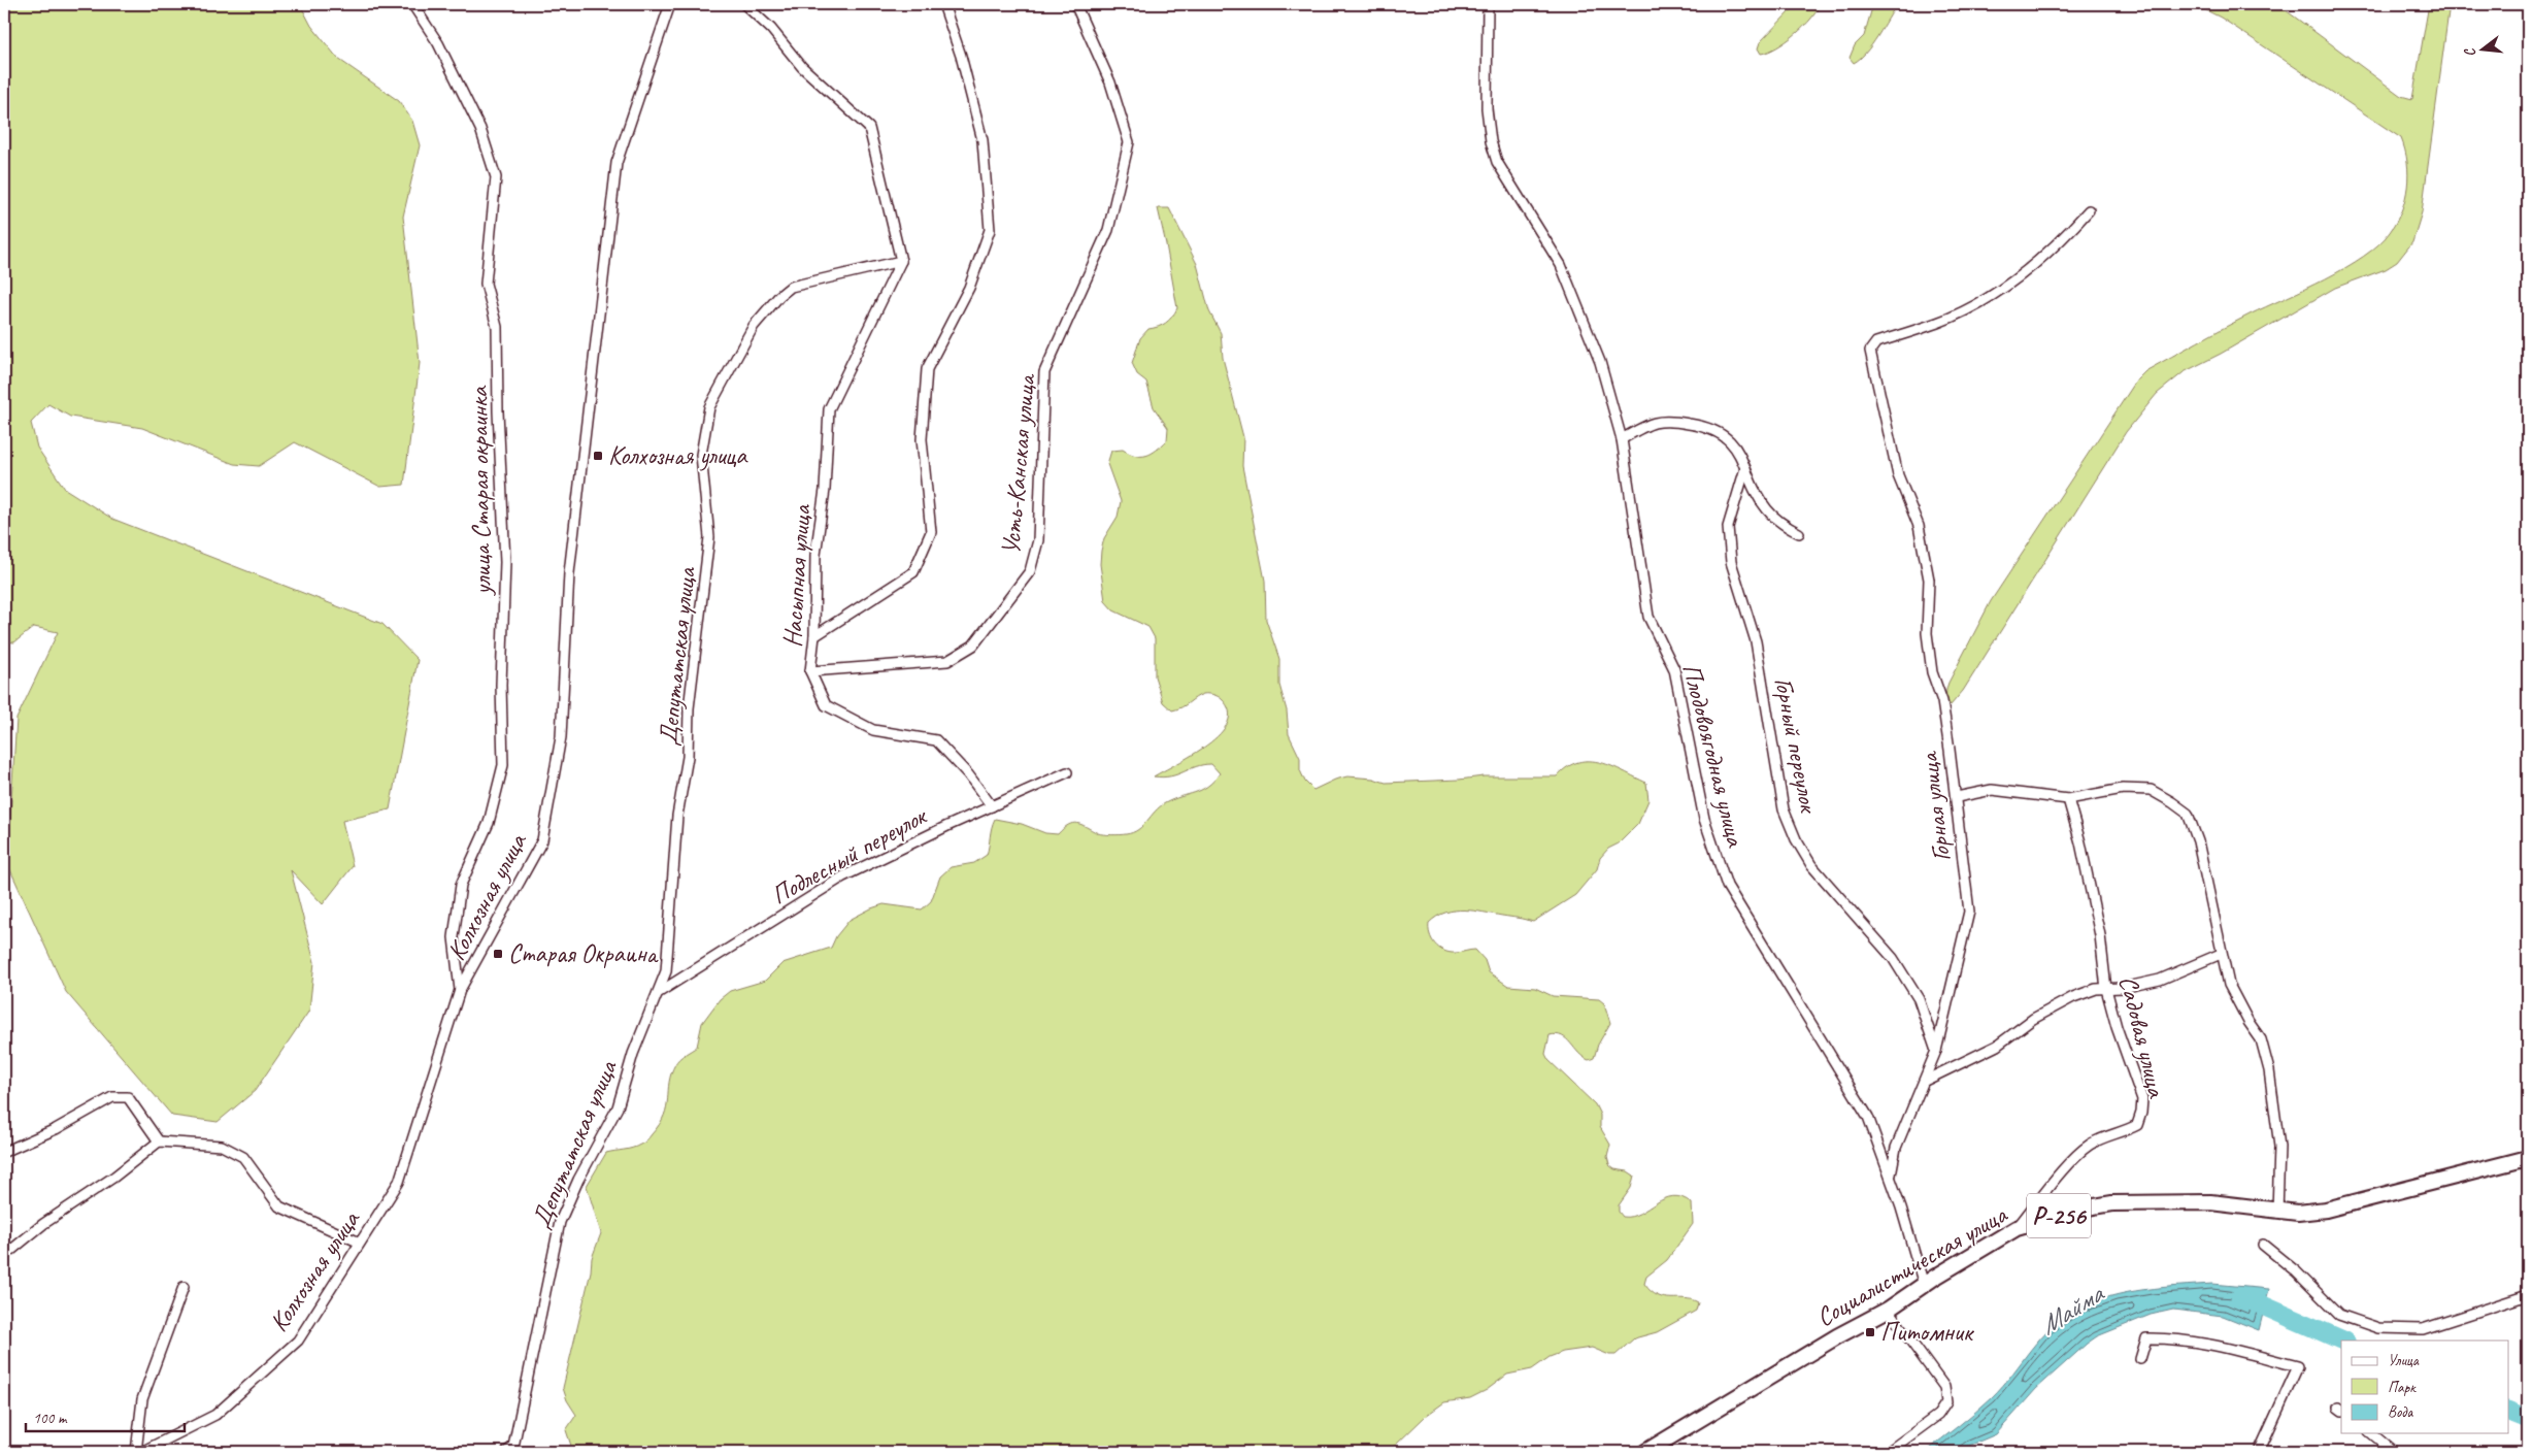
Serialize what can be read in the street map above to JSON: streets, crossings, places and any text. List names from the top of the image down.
{
  "streets": {
    "main road": ["Р-256", "Социалистическая улица"],
    "street": [
      "Усть-Канская улица",
      "улица Старая окраинка",
      "Насыпная улица",
      "Депутатская улица",
      "Горный переулок",
      "Плодовоягодная улица",
      "Горная улица",
      "Подлесный переулок",
      "Колхозная улица",
      "Садовая улица"
    ]
  },
  "crossings": [
    ["Усть-Канская улица", "Насыпная улица"],
    ["улица Старая окраинка", "Колхозная улица"],
    ["Насыпная улица", "Депутатская улица"],
    ["Насыпная улица", "Подлесный переулок"],
    ["Депутатская улица", "Подлесный переулок"],
    ["Горный переулок", "Горная улица"],
    ["Плодовоягодная улица", "Горная улица"],
    ["Плодовоягодная улица", "Социалистическая улица"],
    ["Садовая улица", "Социалистическая улица"]
  ],
  "water": ["Майма"],
  "places": {
    "transit": ["Колхозная улица", "Старая Окраина", "Питомник"]
  },
  "legend": ["Улица", "Парк", "Вода"],
  "scale_bar": "100 m",
  "north": "left"
}
